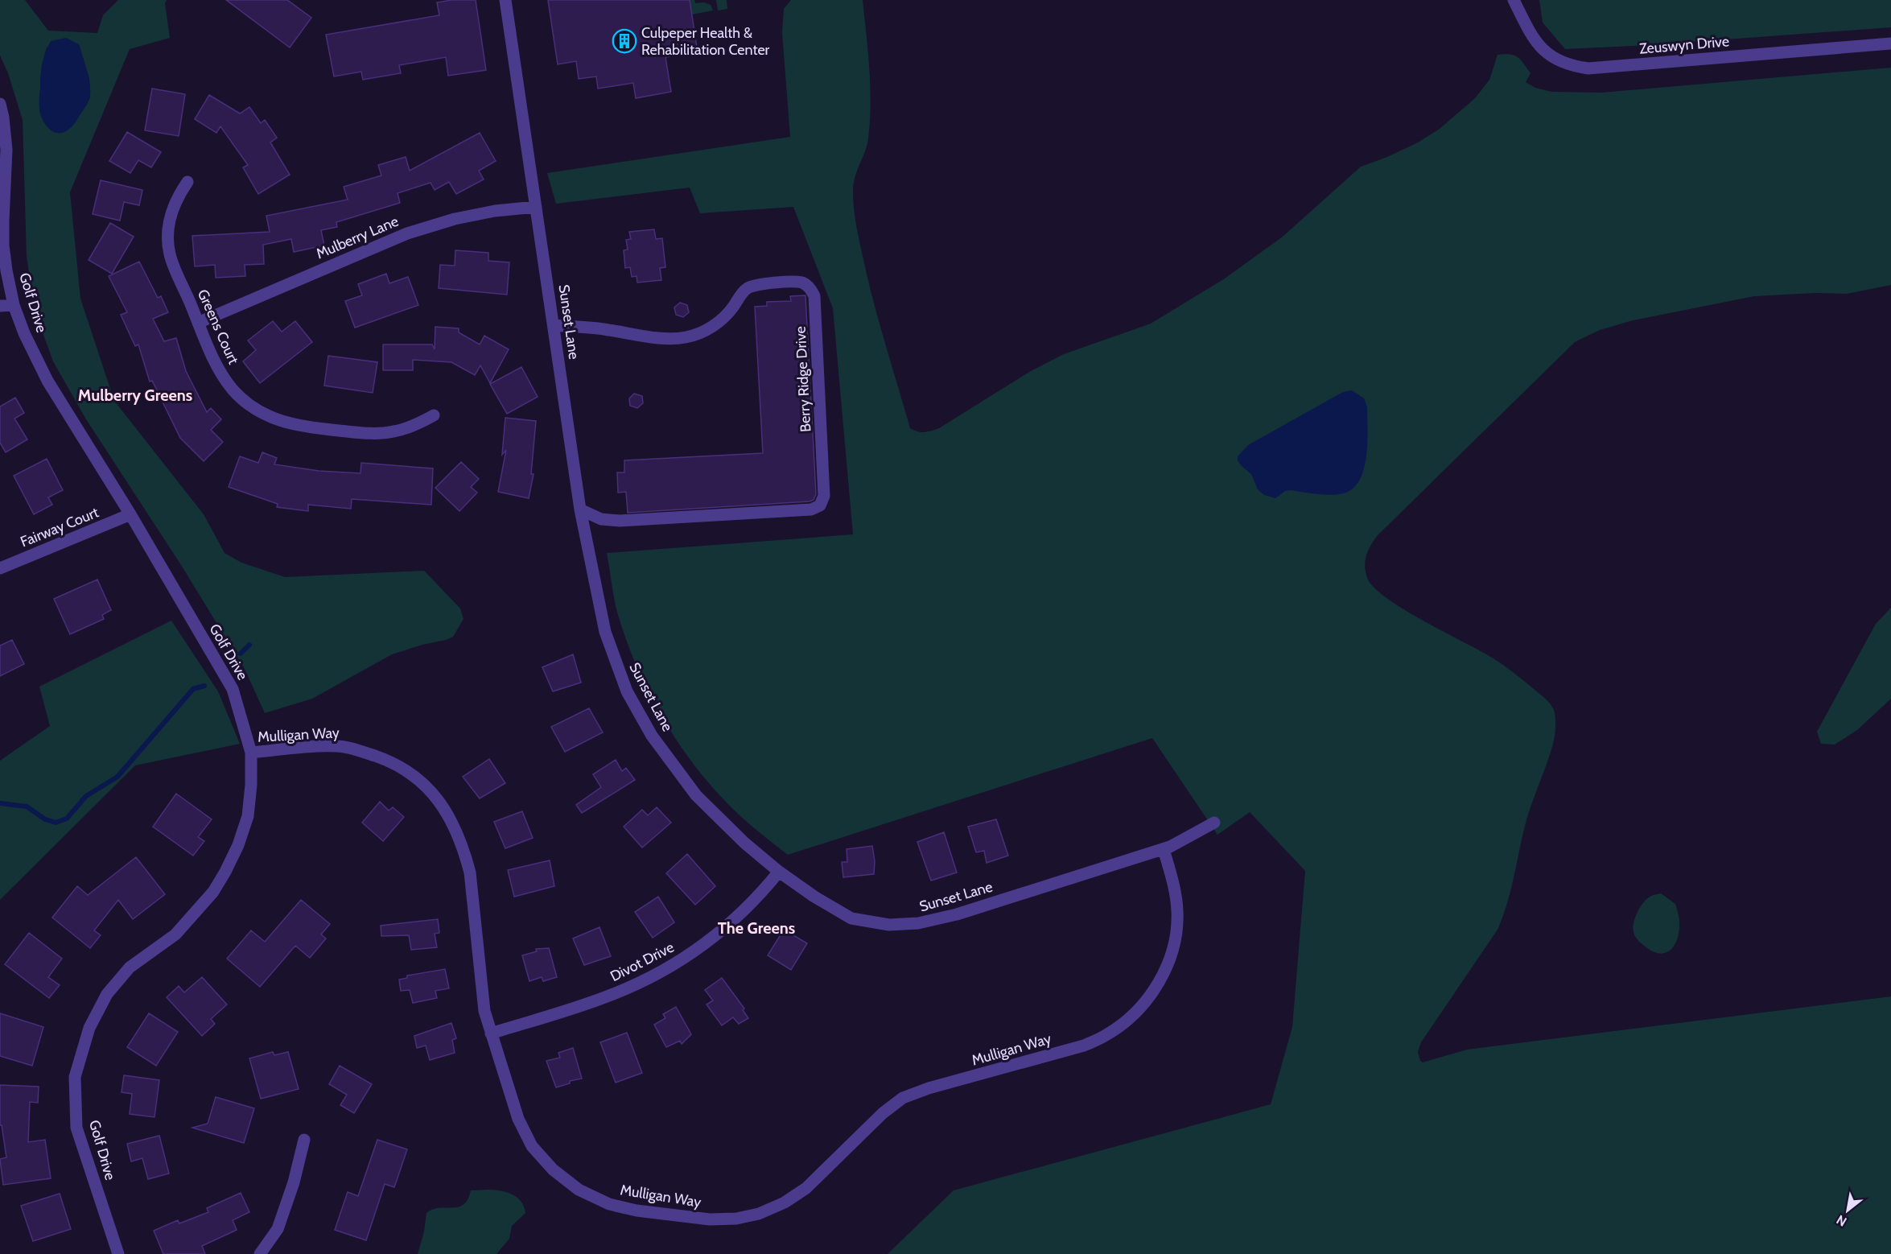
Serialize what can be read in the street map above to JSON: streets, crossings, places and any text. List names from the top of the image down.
{
  "streets": {
    "street": [
      "Zeuswyn Drive",
      "Mulberry Lane",
      "Golf Drive",
      "Sunset Lane",
      "Greens Court",
      "Berry Ridge Drive",
      "Fairway Court",
      "Mulligan Way",
      "Divot Drive"
    ]
  },
  "crossings": [
    ["Mulberry Lane", "Sunset Lane"],
    ["Mulberry Lane", "Greens Court"],
    ["Golf Drive", "Fairway Court"],
    ["Golf Drive", "Mulligan Way"],
    ["Sunset Lane", "Berry Ridge Drive"],
    ["Sunset Lane", "Mulligan Way"],
    ["Sunset Lane", "Divot Drive"],
    ["Mulligan Way", "Divot Drive"]
  ],
  "districts": ["Mulberry Greens", "The Greens"],
  "places": {
    "building": ["Culpeper Health & Rehabilitation Center"]
  },
  "north": "bottom left"
}
